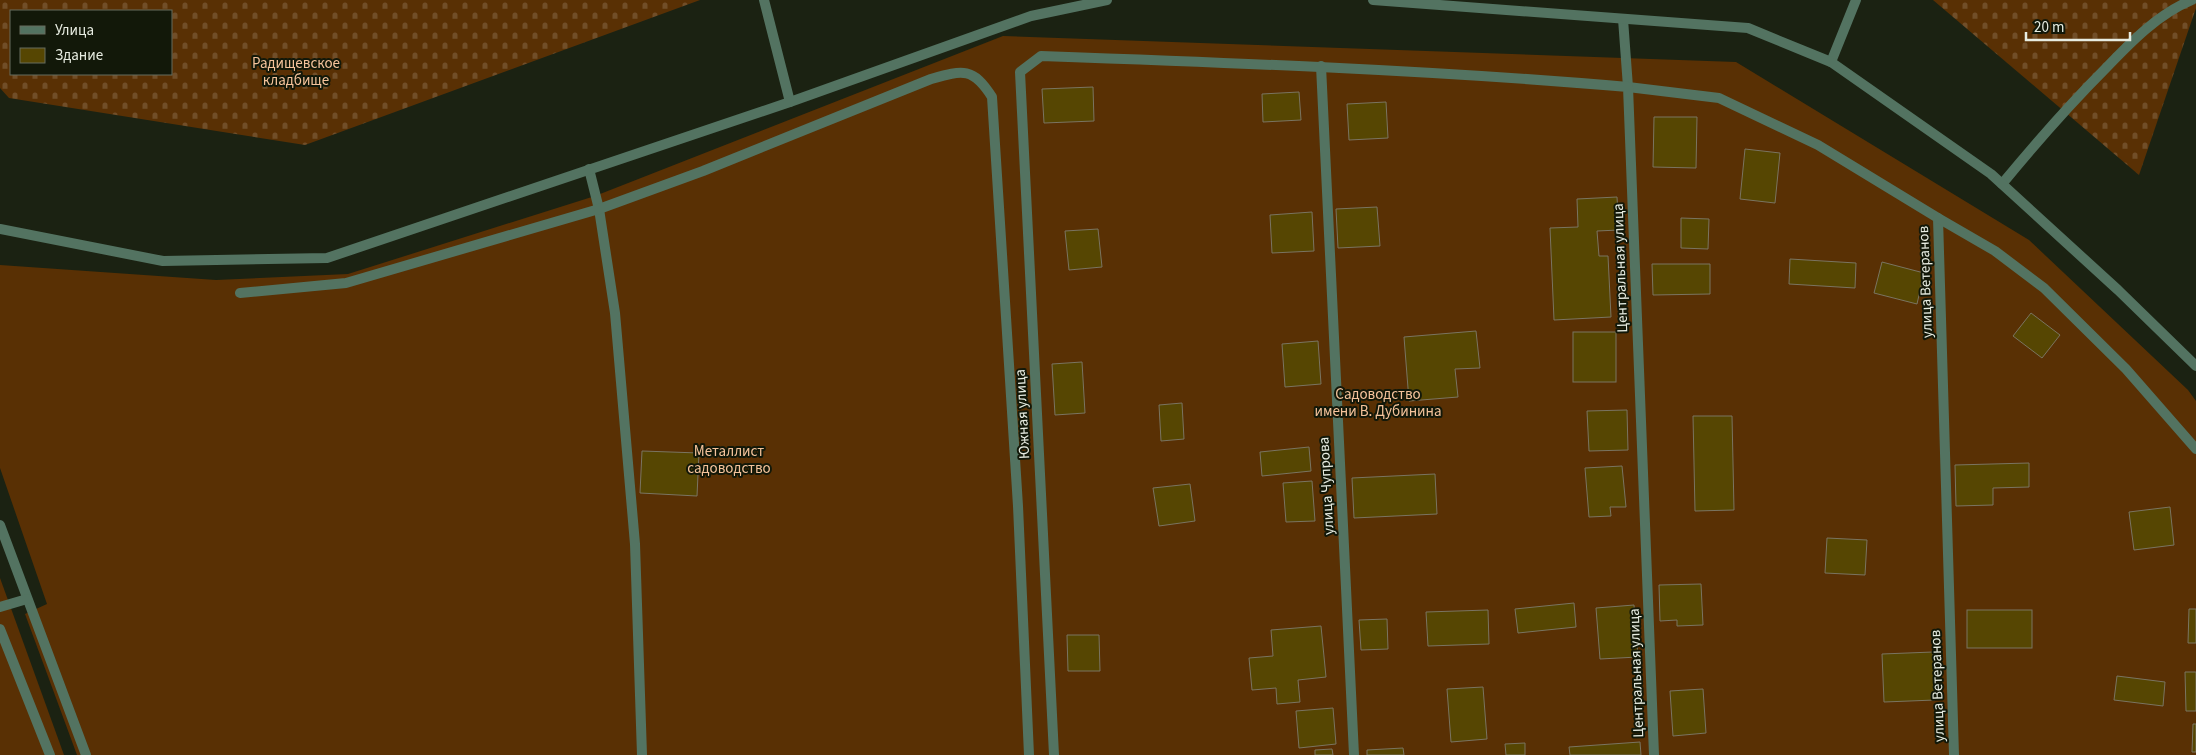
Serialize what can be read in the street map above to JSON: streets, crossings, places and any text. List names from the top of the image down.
{
  "streets": {
    "street": [
      "Центральная улица",
      "улица Ветеранов",
      "Южная улица",
      "улица Чупрова"
    ]
  },
  "crossings": [
    ["Центральная улица", "улица Ветеранов"],
    ["Южная улица", "улица Чупрова"]
  ],
  "parks": ["Радищевское кладбище", "Садоводство имени В. Дубинина", "Металлист садоводство"],
  "legend": ["Улица", "Здание"],
  "scale_bar": "20 m"
}
